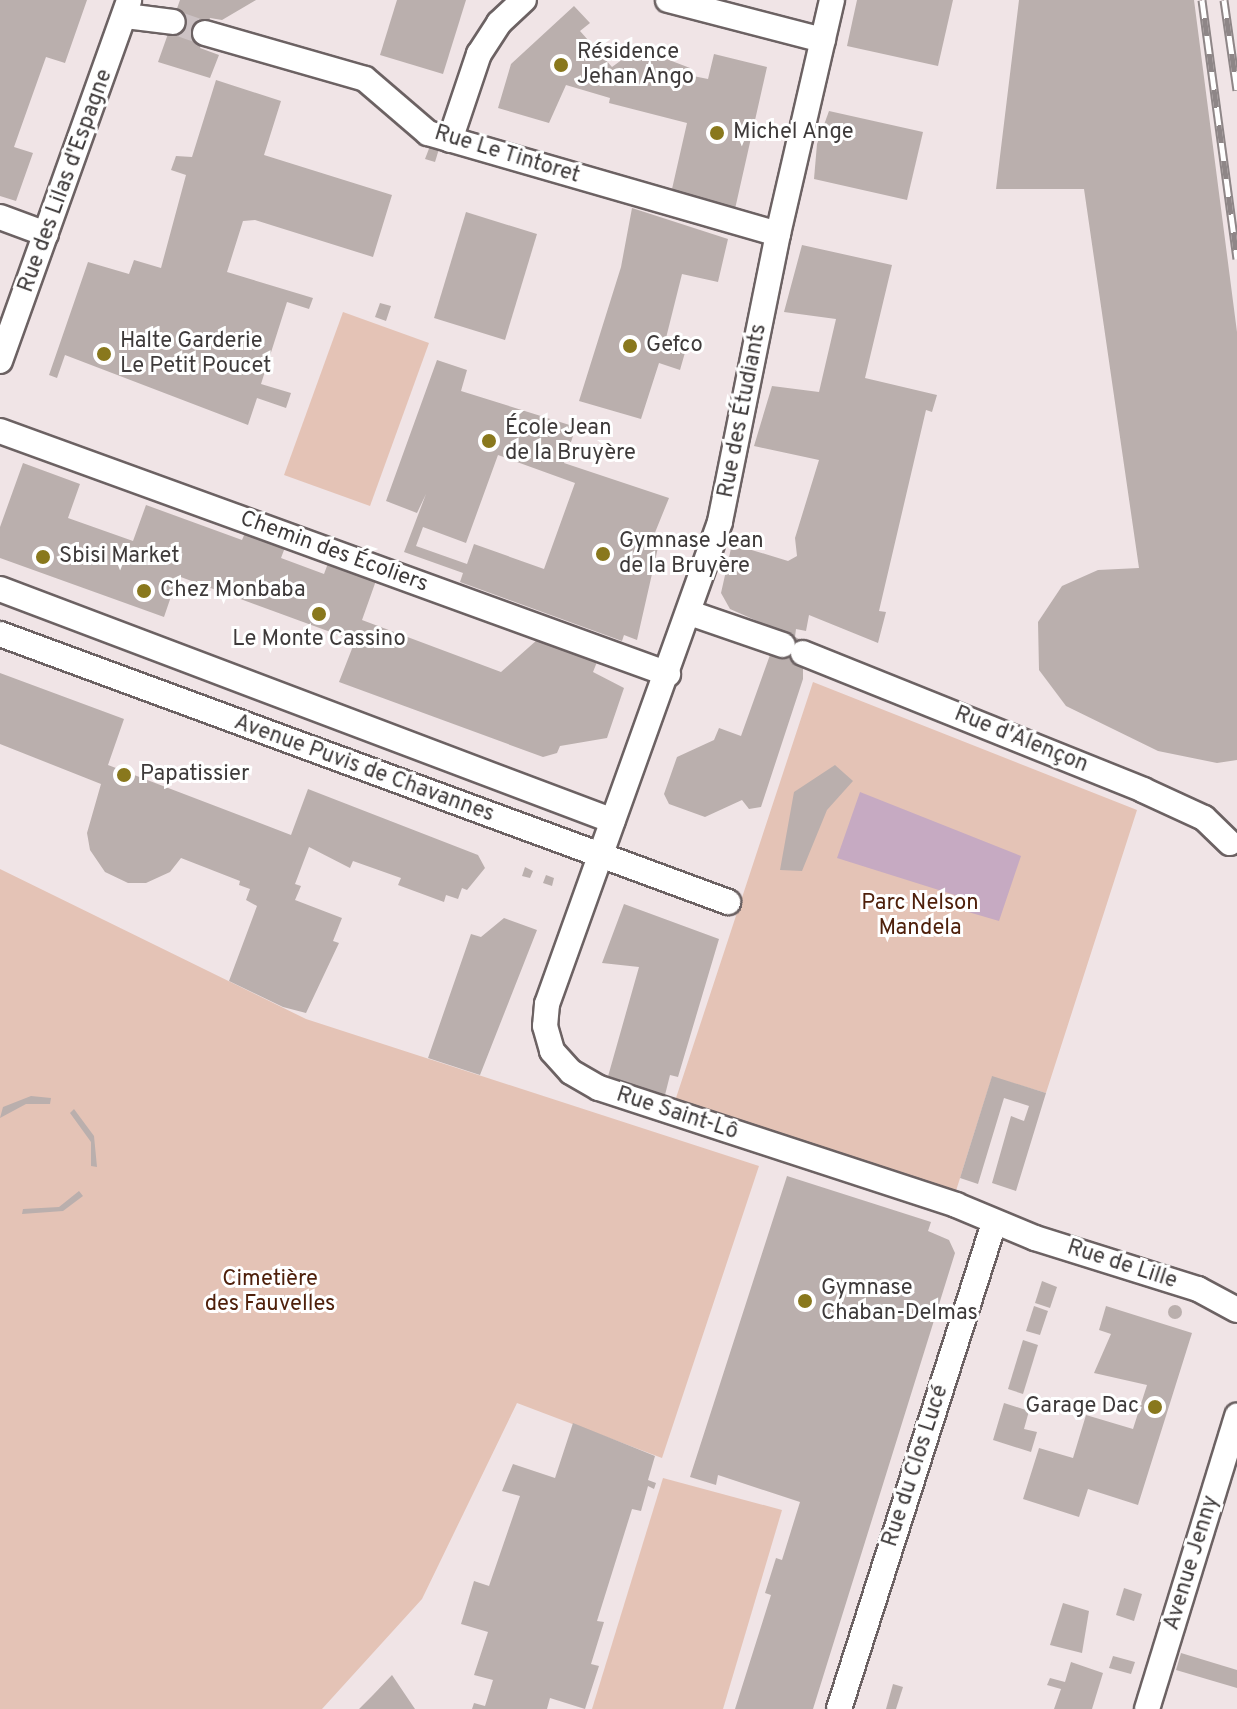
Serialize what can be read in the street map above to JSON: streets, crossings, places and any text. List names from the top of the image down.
{
  "streets": {
    "street": [
      "Rue Le Tintoret",
      "Rue des Lilas d'Espagne",
      "Rue des Étudiants",
      "Chemin des Écoliers",
      "Rue d'Alençon",
      "Avenue Puvis de Chavannes",
      "Rue Saint-Lô",
      "Rue de Lille",
      "Rue du Clos Lucé",
      "Avenue Jenny"
    ]
  },
  "crossings": [
    ["Rue Le Tintoret", "Rue des Étudiants"],
    ["Rue des Étudiants", "Chemin des Écoliers"],
    ["Rue des Étudiants", "Rue d'Alençon"],
    ["Rue des Étudiants", "Avenue Puvis de Chavannes"],
    ["Rue des Étudiants", "Rue Saint-Lô"],
    ["Avenue Puvis de Chavannes", "Rue Saint-Lô"],
    ["Rue Saint-Lô", "Rue de Lille"],
    ["Rue Saint-Lô", "Rue du Clos Lucé"],
    ["Rue de Lille", "Rue du Clos Lucé"]
  ],
  "parks": ["Parc Nelson Mandela", "Cimetière des Fauvelles"],
  "places": [
    "Résidence Jehan Ango",
    "Michel Ange",
    "Gefco",
    "Halte Garderie Le Petit Poucet",
    "École Jean de la Bruyère",
    "Gymnase Jean de la Bruyère",
    "Sbisi Market",
    "Chez Monbaba",
    "Le Monte Cassino",
    "Papatissier",
    "Gymnase Chaban-Delmas",
    "Garage Dac"
  ]
}
